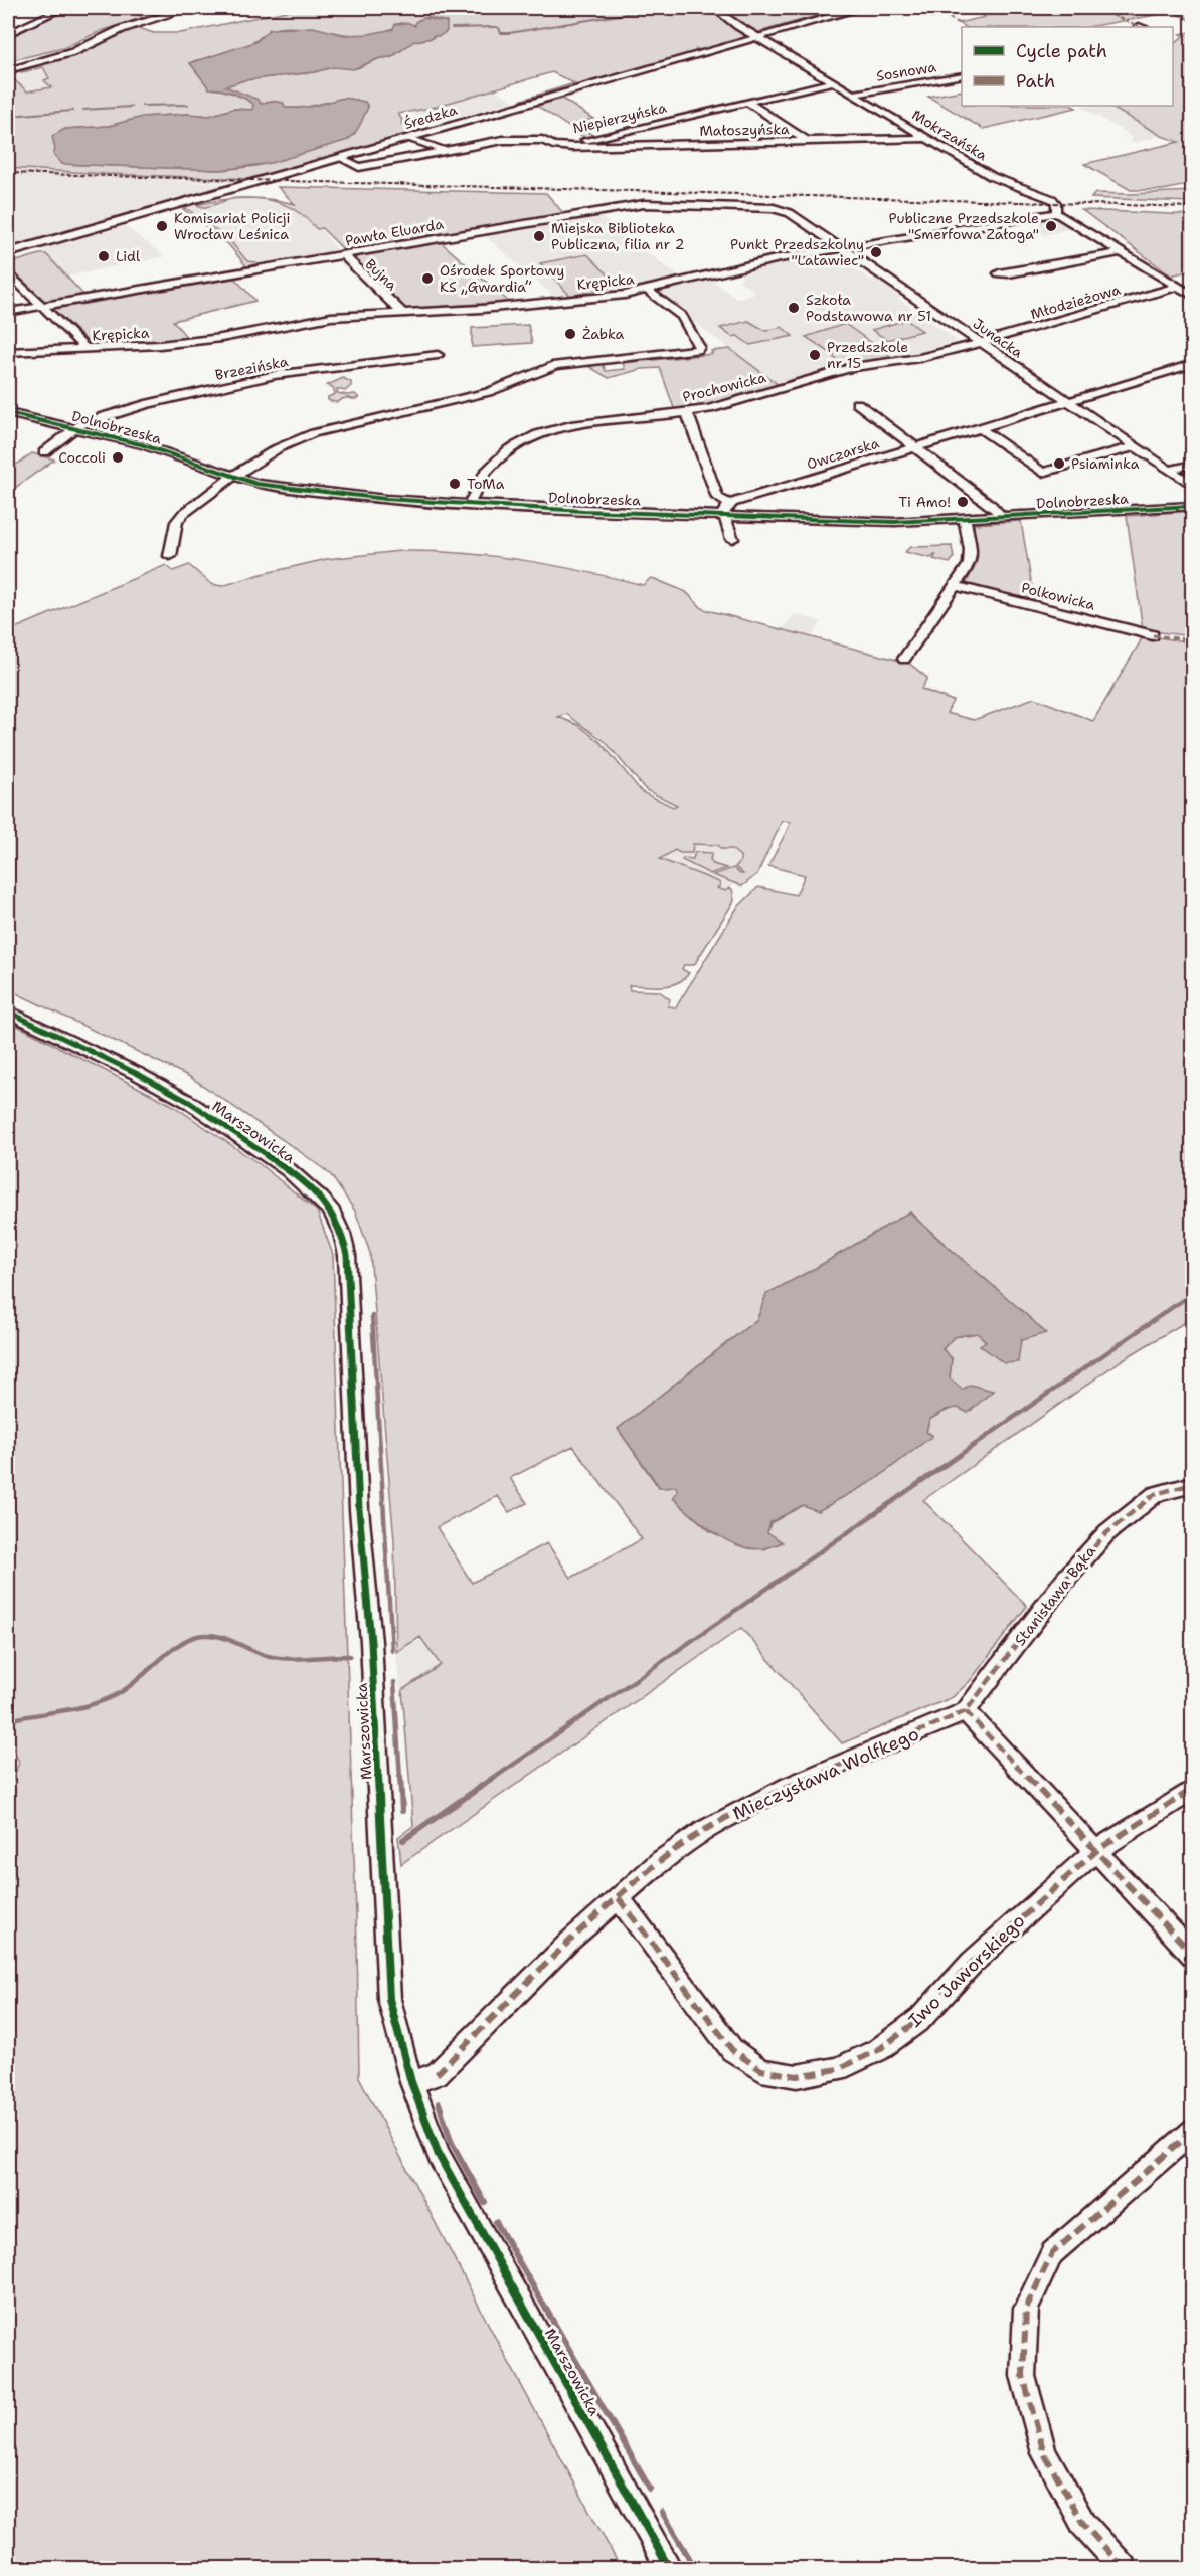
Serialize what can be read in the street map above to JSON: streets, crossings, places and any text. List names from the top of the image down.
{
  "streets": {
    "main road": ["Średzka"],
    "street": [
      "Sosnowa",
      "Niepierzyńska",
      "Małoszyńska",
      "Mokrzańska",
      "Pawła Eluarda",
      "Bujna",
      "Krępicka",
      "Młodzieżowa",
      "Junacka",
      "Brzezińska",
      "Prochowicka",
      "Dolnobrzeska",
      "Owczarska",
      "Polkowicka",
      "Marszowicka",
      "Stanisława Bąka",
      "Mieczysława Wolfkego",
      "Iwo Jaworskiego"
    ]
  },
  "crossings": [
    ["Sosnowa", "Mokrzańska"],
    ["Średzka", "Niepierzyńska"],
    ["Średzka", "Mokrzańska"],
    ["Niepierzyńska", "Małoszyńska"],
    ["Niepierzyńska", "Mokrzańska"],
    ["Małoszyńska", "Mokrzańska"],
    ["Mokrzańska", "Krępicka"],
    ["Mokrzańska", "Młodzieżowa"],
    ["Pawła Eluarda", "Bujna"],
    ["Pawła Eluarda", "Junacka"],
    ["Bujna", "Krępicka"],
    ["Krępicka", "Junacka"],
    ["Młodzieżowa", "Junacka"],
    ["Młodzieżowa", "Prochowicka"],
    ["Junacka", "Prochowicka"],
    ["Junacka", "Owczarska"],
    ["Brzezińska", "Dolnobrzeska"],
    ["Prochowicka", "Dolnobrzeska"],
    ["Marszowicka", "Mieczysława Wolfkego"],
    ["Stanisława Bąka", "Mieczysława Wolfkego"],
    ["Mieczysława Wolfkego", "Iwo Jaworskiego"]
  ],
  "places": [
    "Komisariat Policji Wrocław Leśnica",
    "Publiczne Przedszkole \"Smerfowa Załoga\"",
    "Miejska Biblioteka Publiczna, filia nr 2",
    "Punkt Przedszkolny \"Latawiec\"",
    "Lidl",
    "Ośrodek Sportowy KS „Gwardia”",
    "Szkoła Podstawowa nr 51",
    "Żabka",
    "Przedszkole nr 15",
    "Coccoli",
    "Psiaminka",
    "ToMa",
    "Ti Amo!"
  ],
  "legend": ["Cycle path", "Path"]
}
